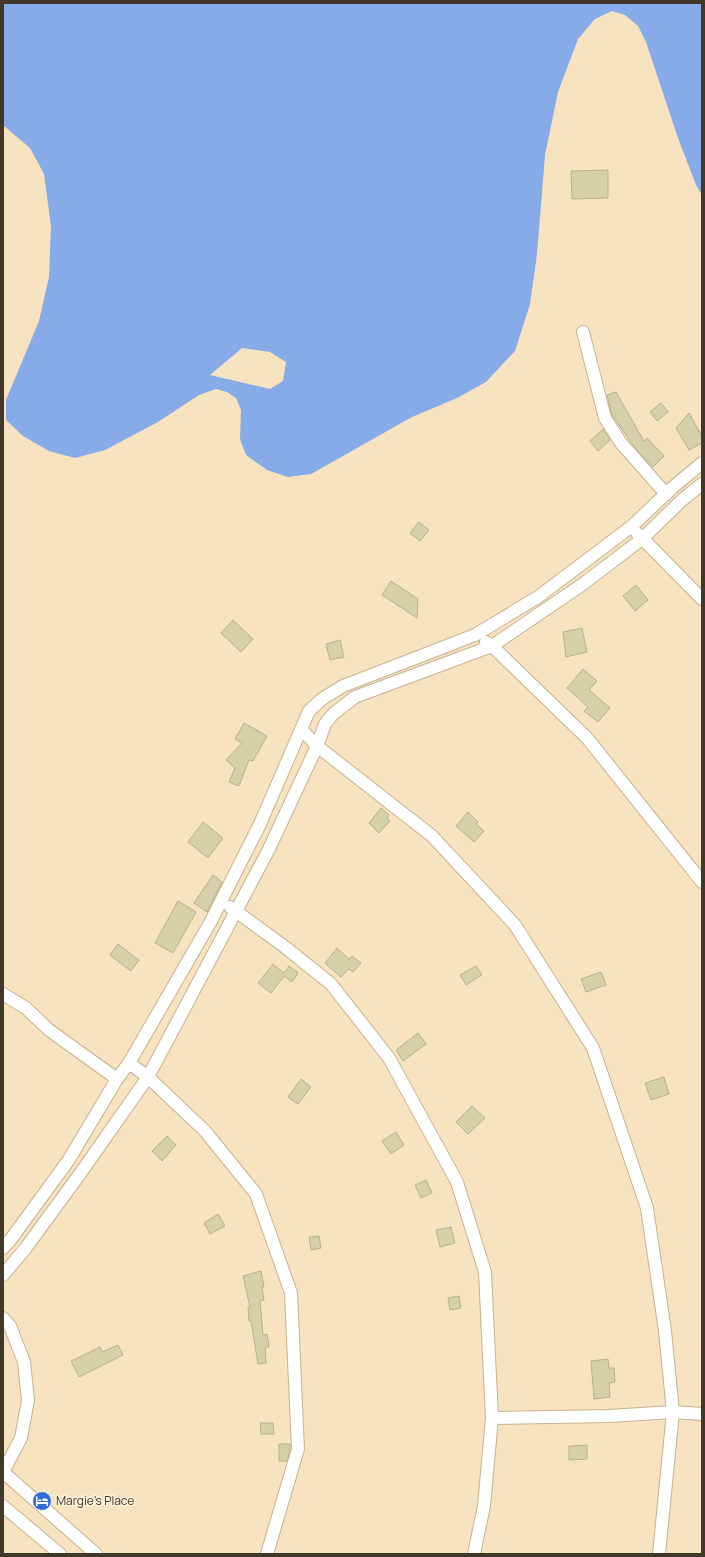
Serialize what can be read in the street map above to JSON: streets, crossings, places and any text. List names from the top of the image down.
{
  "places": {
    "hotel": ["Margie's Place"]
  }
}
